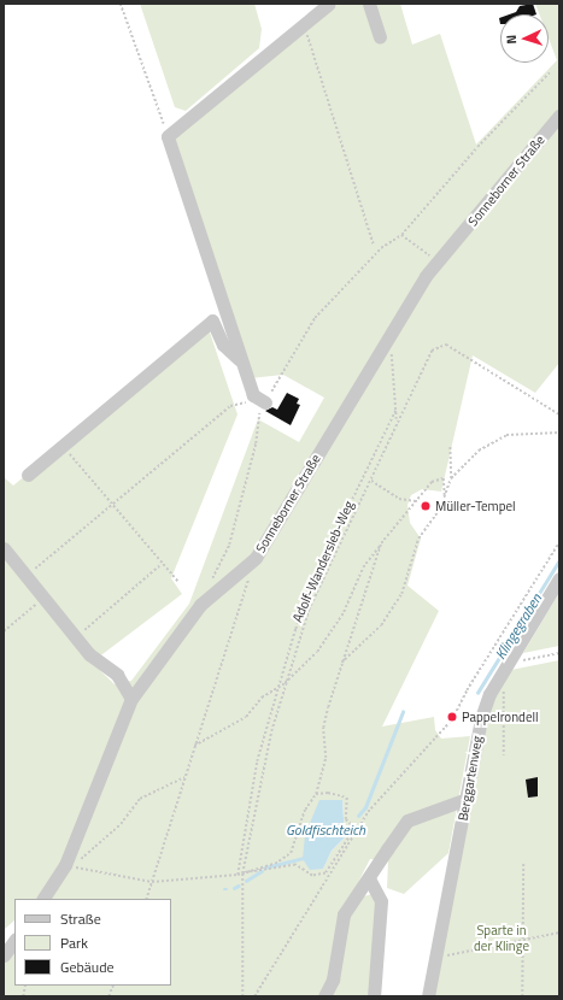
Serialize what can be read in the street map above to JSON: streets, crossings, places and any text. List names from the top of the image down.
{
  "streets": {
    "street": ["Sonneborner Straße", "Berggartenweg"],
    "path": ["Adolf-Wandersleb-Weg"]
  },
  "water": ["Klingegraben", "Goldfischteich"],
  "parks": ["Sparte in der Klinge"],
  "places": ["Müller-Tempel", "Pappelrondell"],
  "legend": ["Straße", "Park", "Gebäude"],
  "north": "left"
}
